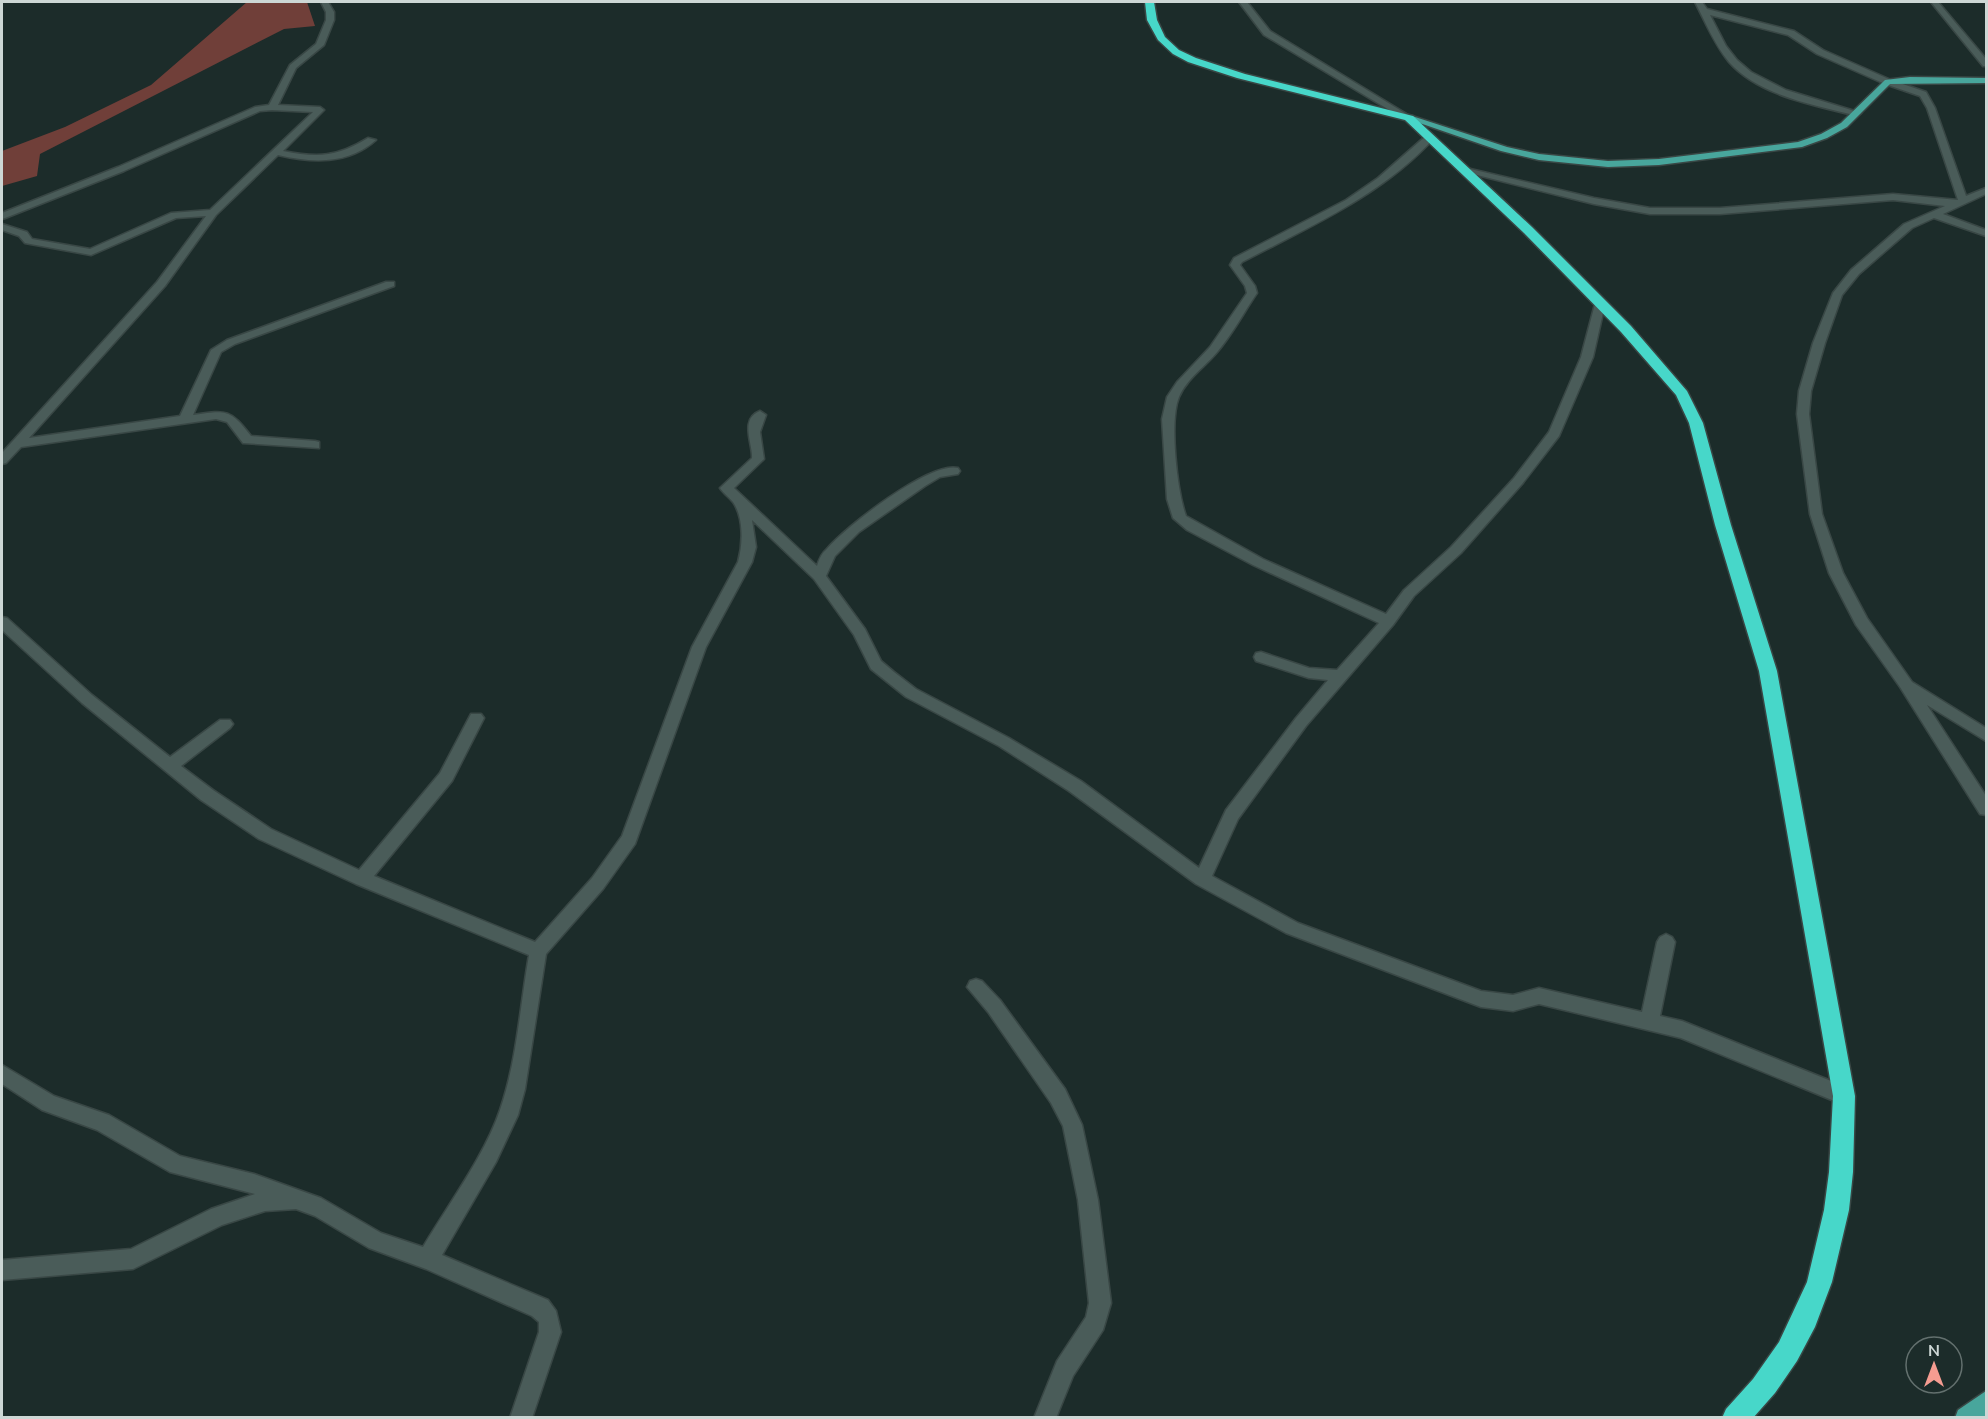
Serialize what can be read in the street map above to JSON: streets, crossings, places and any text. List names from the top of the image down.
{
  "north": "top"
}
